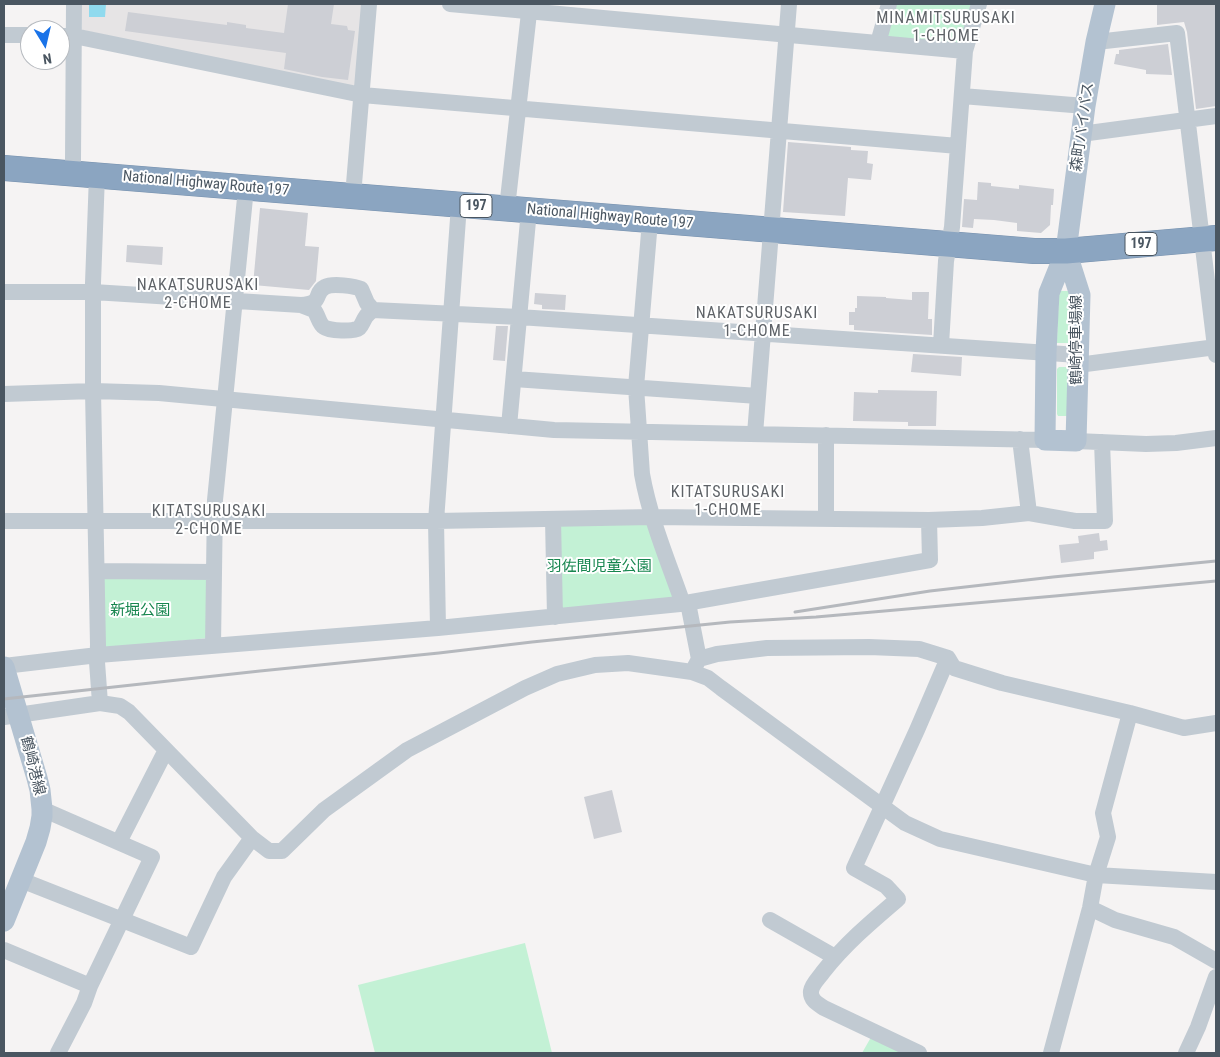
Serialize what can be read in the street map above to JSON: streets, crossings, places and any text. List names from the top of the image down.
{
  "streets": {
    "highway": ["National Highway Route 197", "197"],
    "main road": ["森町バイパス", "鶴崎停車場線", "鶴崎港線"]
  },
  "crossings": [
    ["森町バイパス", "National Highway Route 197"],
    ["森町バイパス", "鶴崎停車場線"],
    ["National Highway Route 197", "鶴崎停車場線"]
  ],
  "districts": [
    "MINAMITSURUSAKI 1-CHOME",
    "NAKATSURUSAKI 2-CHOME",
    "NAKATSURUSAKI 1-CHOME",
    "KITATSURUSAKI 1-CHOME",
    "KITATSURUSAKI 2-CHOME"
  ],
  "parks": ["羽佐間児童公園", "新堀公園"],
  "north": "bottom"
}
